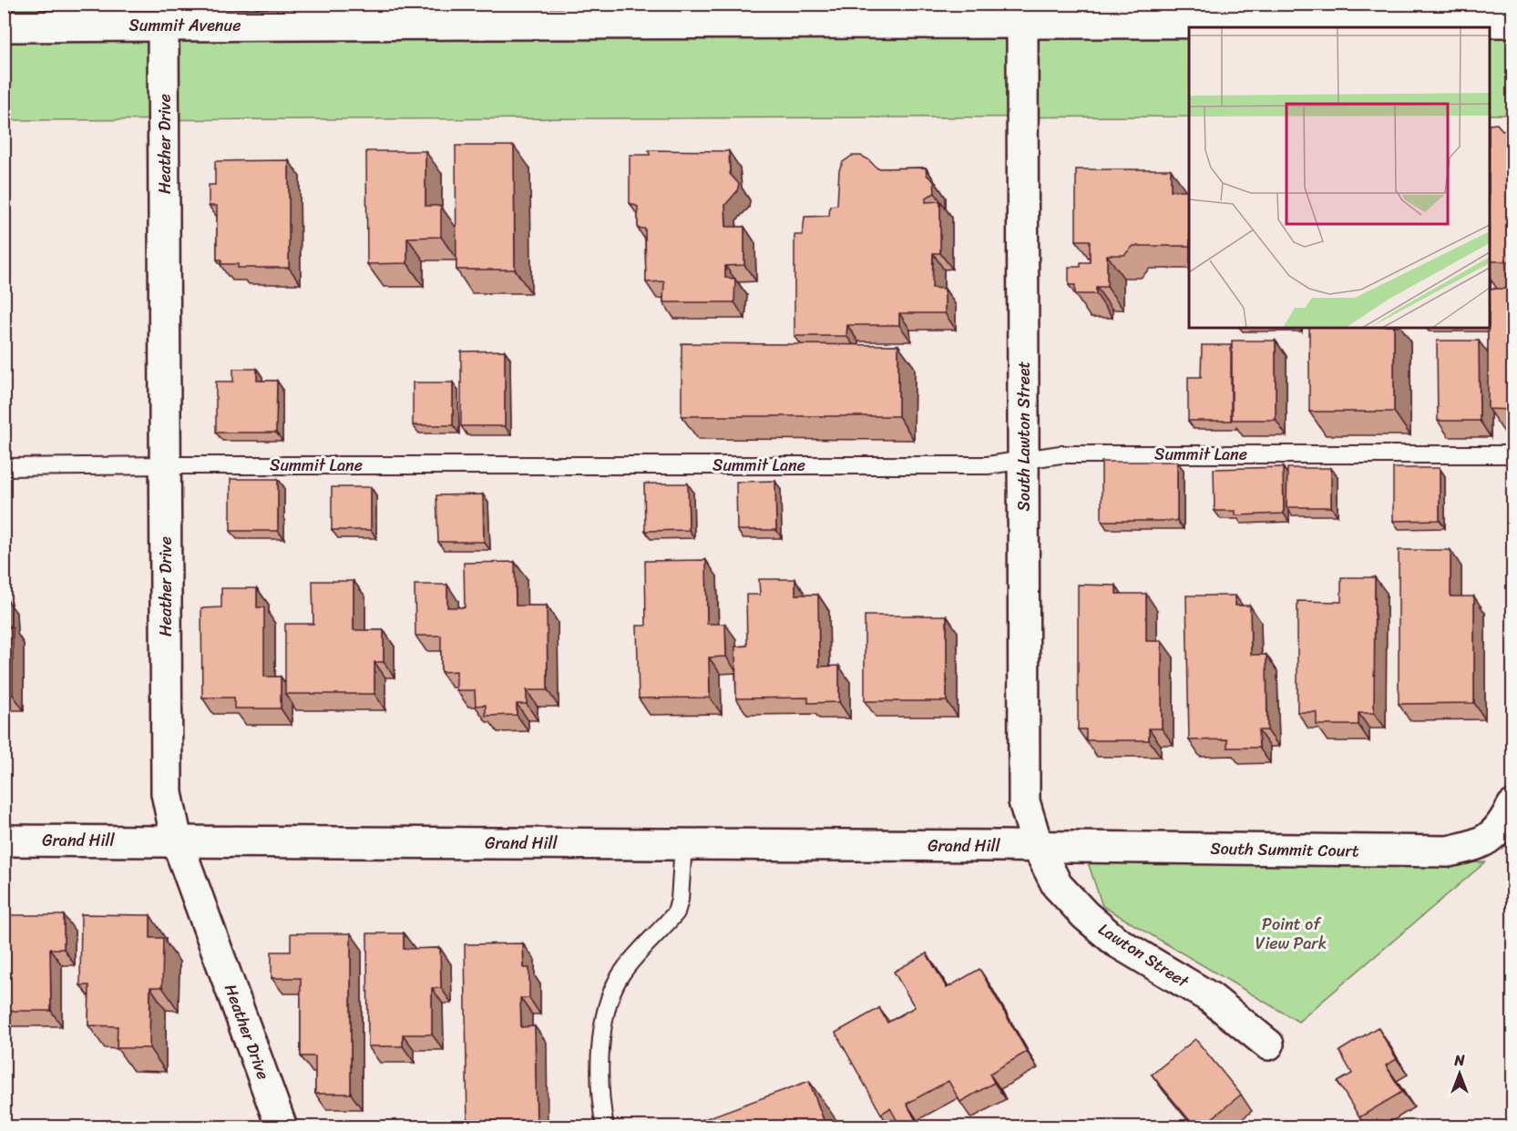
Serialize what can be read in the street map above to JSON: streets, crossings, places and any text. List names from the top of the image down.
{
  "streets": {
    "street": [
      "Summit Avenue",
      "Heather Drive",
      "South Lawton Street",
      "Grand Hill",
      "South Summit Court",
      "Lawton Street"
    ],
    "lane": ["Summit Lane"]
  },
  "crossings": [
    ["Summit Avenue", "Heather Drive"],
    ["Summit Avenue", "South Lawton Street"],
    ["Heather Drive", "Summit Lane"],
    ["Heather Drive", "Grand Hill"],
    ["South Lawton Street", "Summit Lane"],
    ["South Lawton Street", "Grand Hill"],
    ["South Lawton Street", "South Summit Court"],
    ["South Lawton Street", "Lawton Street"],
    ["Grand Hill", "South Summit Court"],
    ["Grand Hill", "Lawton Street"],
    ["South Summit Court", "Lawton Street"]
  ],
  "parks": ["Point of View Park"],
  "north": "top"
}
